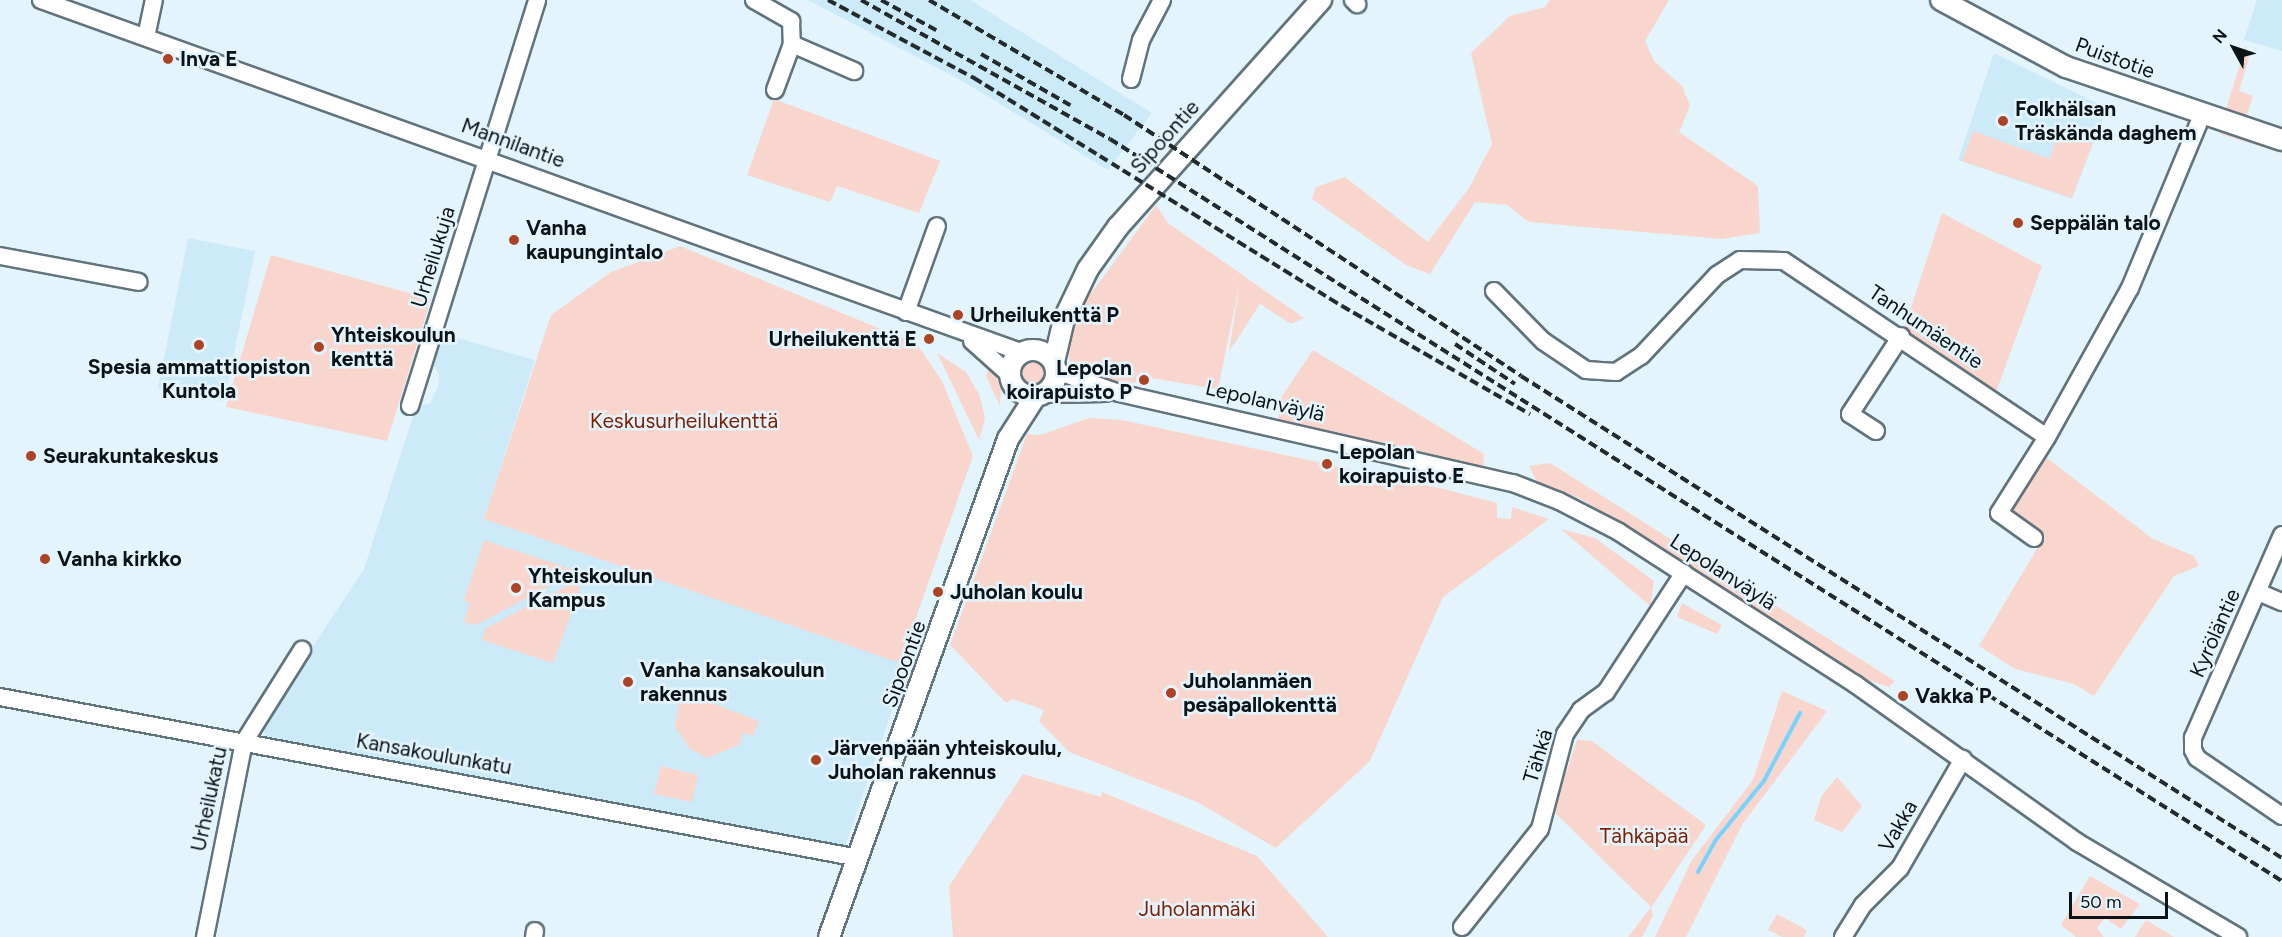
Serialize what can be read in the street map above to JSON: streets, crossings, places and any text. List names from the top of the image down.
{
  "streets": {
    "street": [
      "Puistotie",
      "Sipoontie",
      "Mannilantie",
      "Urheilukuja",
      "Tanhumäentie",
      "Lepolanväylä",
      "Kyröläntie",
      "Kansakoulunkatu",
      "Tähkä",
      "Urheilukatu",
      "Vakka"
    ]
  },
  "crossings": [
    ["Sipoontie", "Mannilantie"],
    ["Sipoontie", "Lepolanväylä"],
    ["Sipoontie", "Kansakoulunkatu"],
    ["Mannilantie", "Urheilukuja"],
    ["Lepolanväylä", "Tähkä"],
    ["Lepolanväylä", "Vakka"],
    ["Kansakoulunkatu", "Urheilukatu"]
  ],
  "parks": ["Keskusurheilukenttä", "Tähkäpää", "Juholanmäki"],
  "places": [
    "Inva E",
    "Folkhälsan Träskända daghem",
    "Seppälän talo",
    "Vanha kaupungintalo",
    "Urheilukenttä P",
    "Urheilukenttä E",
    "Spesia ammattiopiston Kuntola",
    "Yhteiskoulun kenttä",
    "Lepolan koirapuisto P",
    "Seurakuntakeskus",
    "Lepolan koirapuisto E",
    "Vanha kirkko",
    "Yhteiskoulun Kampus",
    "Juholan koulu",
    "Vanha kansakoulun rakennus",
    "Juholanmäen pesäpallokenttä",
    "Vakka P",
    "Järvenpään yhteiskoulu, Juholan rakennus"
  ],
  "scale_bar": "50 m",
  "north": "top left"
}
